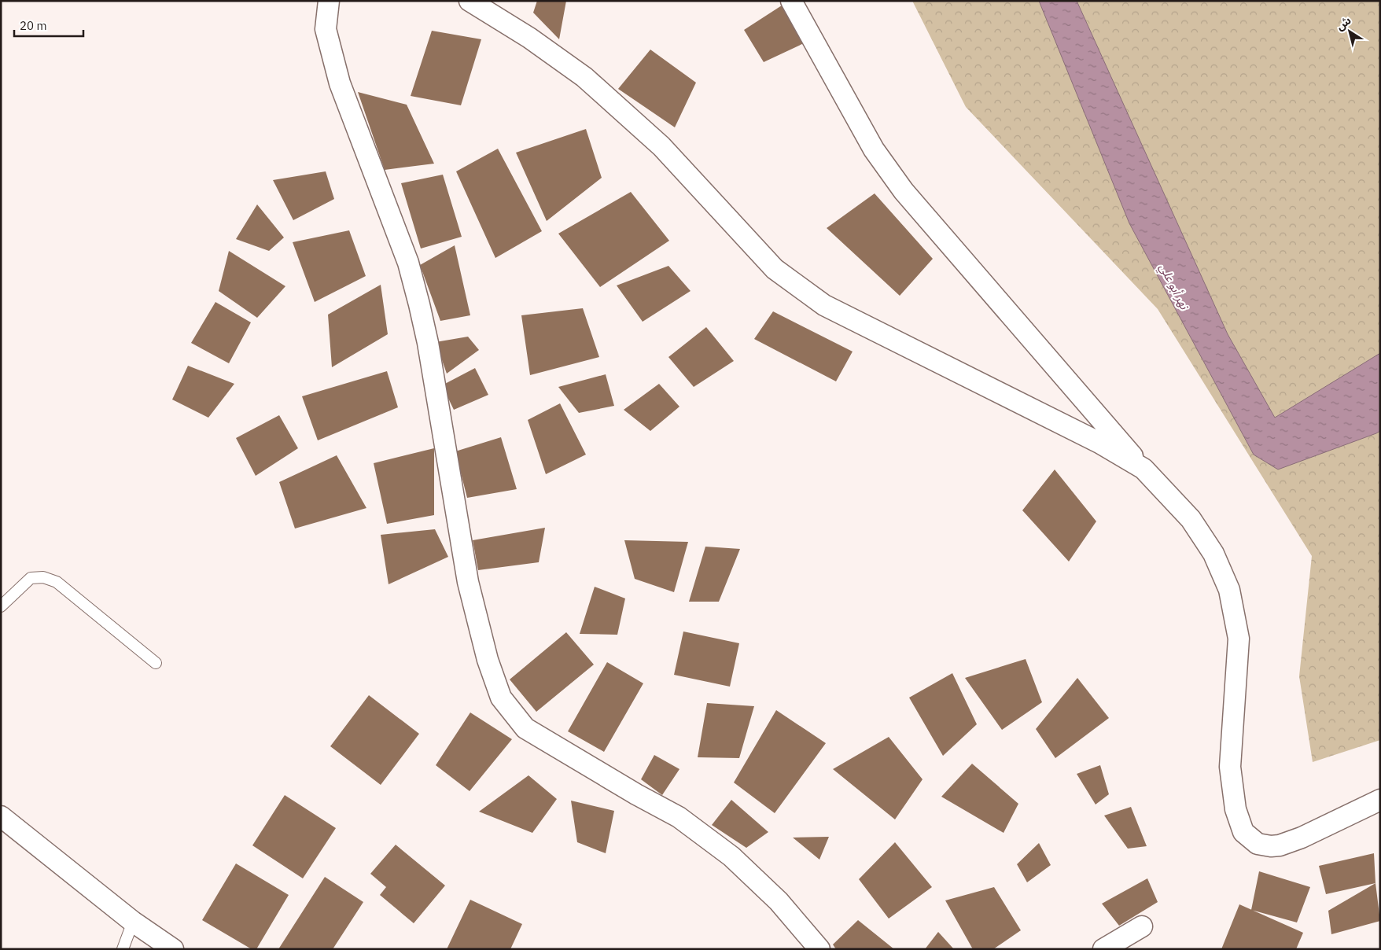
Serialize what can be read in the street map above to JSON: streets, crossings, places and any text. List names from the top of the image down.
{
  "water": ["نهر أبو علي"],
  "scale_bar": "20 m",
  "north": "top left"
}
